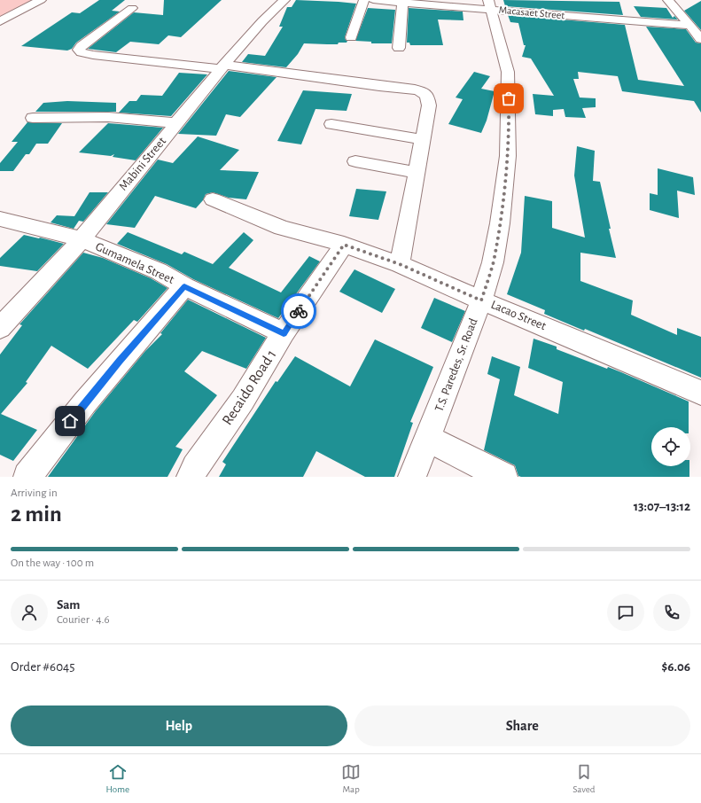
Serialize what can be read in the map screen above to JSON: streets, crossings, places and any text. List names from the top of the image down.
{
  "streets": {
    "street": [
      "Macasaet Street",
      "Mabini Street",
      "Gumamela Street",
      "Lacao Street",
      "T.S. Paredes, Sr. Road",
      "Recaido Road 1"
    ]
  },
  "crossings": [
    ["Macasaet Street", "T.S. Paredes, Sr. Road"],
    ["Mabini Street", "Gumamela Street"],
    ["Gumamela Street", "Recaido Road 1"],
    ["Lacao Street", "T.S. Paredes, Sr. Road"],
    ["Lacao Street", "Recaido Road 1"]
  ],
  "page": {
    "heading": ["2 min", "Arriving in", "13:07–13:12"],
    "panel": [
      "Sam",
      "Courier · 4.6",
      "Order #6045",
      "$6.06"
    ],
    "bar": "On the way · 100 m",
    "buttons": ["Help", "Share"],
    "tabs": ["Home", "Map", "Saved"]
  }
}
